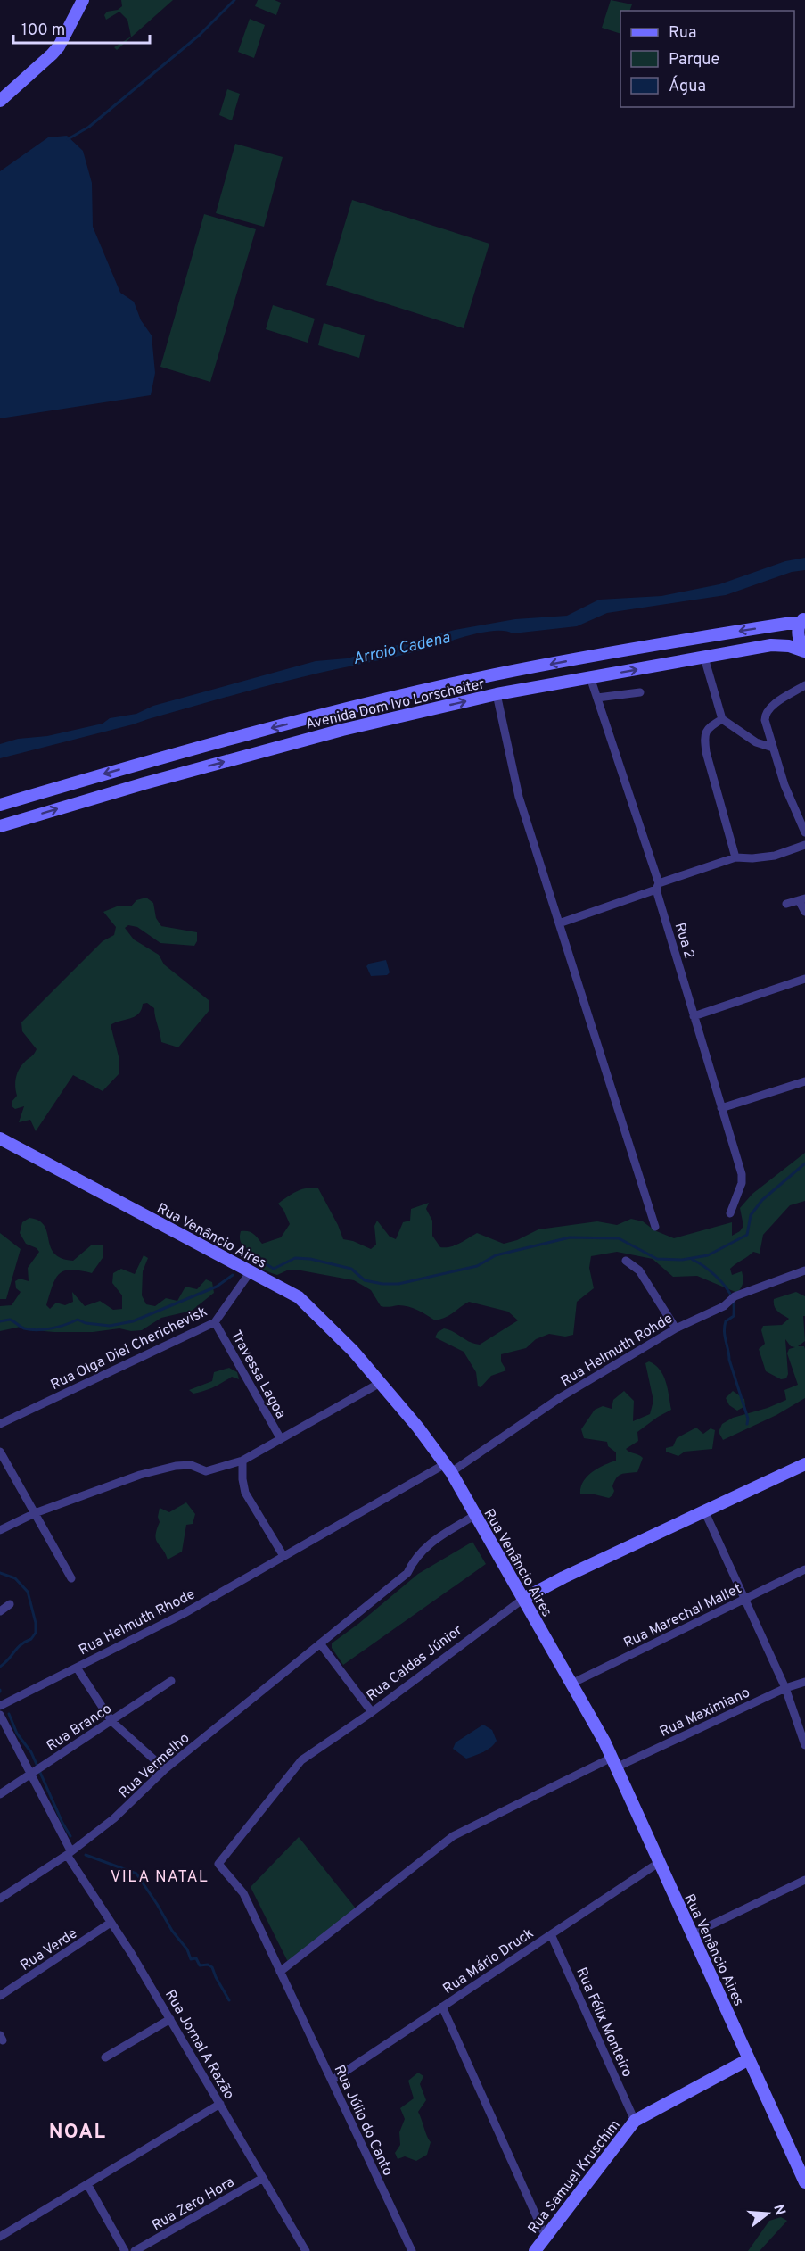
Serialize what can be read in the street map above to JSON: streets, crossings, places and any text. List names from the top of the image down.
{
  "streets": {
    "street": [
      "Avenida Dom Ivo Lorscheiter",
      "Rua 2",
      "Rua Venâncio Aires",
      "Rua Olga Diel Cherichevisk",
      "Rua Helmuth Rohde",
      "Travessa Lagoa",
      "Rua Marechal Mallet",
      "Rua Helmuth Rhode",
      "Rua Caldas Júnior",
      "Rua Maximiano",
      "Rua Branco",
      "Rua Vermelho",
      "Rua Verde",
      "Rua Mário Druck",
      "Rua Félix Monteiro",
      "Rua Jornal A Razão",
      "Rua Júlio do Canto",
      "Rua Samuel Kruschim",
      "Rua Zero Hora"
    ]
  },
  "crossings": [
    ["Avenida Dom Ivo Lorscheiter", "Rua 2"],
    ["Rua Venâncio Aires", "Rua Olga Diel Cherichevisk"],
    ["Rua Venâncio Aires", "Rua Helmuth Rohde"],
    ["Rua Venâncio Aires", "Rua Marechal Mallet"],
    ["Rua Venâncio Aires", "Rua Caldas Júnior"],
    ["Rua Venâncio Aires", "Rua Maximiano"],
    ["Rua Venâncio Aires", "Rua Vermelho"],
    ["Rua Venâncio Aires", "Rua Mário Druck"],
    ["Rua Venâncio Aires", "Rua Samuel Kruschim"],
    ["Rua Olga Diel Cherichevisk", "Travessa Lagoa"],
    ["Rua Helmuth Rohde", "Rua Helmuth Rhode"],
    ["Rua Caldas Júnior", "Rua Maximiano"],
    ["Rua Caldas Júnior", "Rua Júlio do Canto"],
    ["Rua Branco", "Rua Jornal A Razão"],
    ["Rua Vermelho", "Rua Jornal A Razão"],
    ["Rua Verde", "Rua Jornal A Razão"],
    ["Rua Mário Druck", "Rua Félix Monteiro"],
    ["Rua Mário Druck", "Rua Júlio do Canto"],
    ["Rua Félix Monteiro", "Rua Samuel Kruschim"],
    ["Rua Jornal A Razão", "Rua Zero Hora"]
  ],
  "districts": ["VILA NATAL", "NOAL"],
  "water": ["Arroio Cadena"],
  "legend": ["Rua", "Parque", "Água"],
  "scale_bar": "100 m",
  "north": "right"
}
